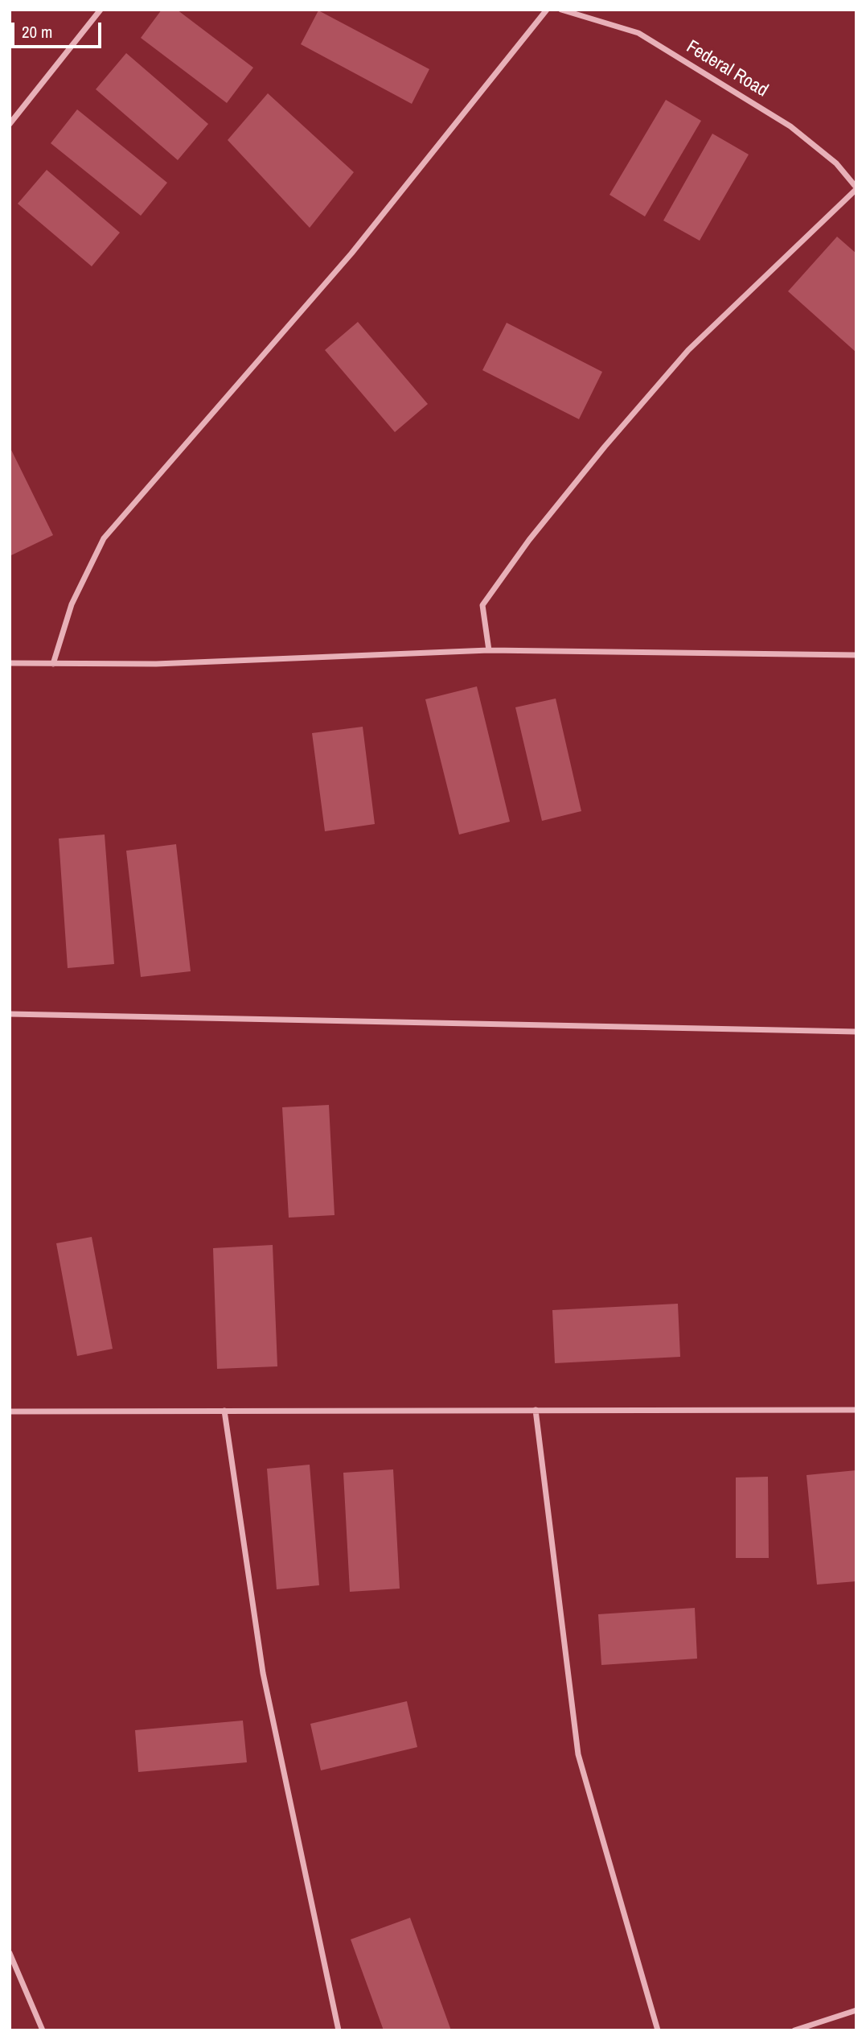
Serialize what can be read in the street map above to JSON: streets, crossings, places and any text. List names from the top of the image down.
{
  "streets": {
    "street": ["Federal Road"]
  },
  "scale_bar": "20 m"
}
